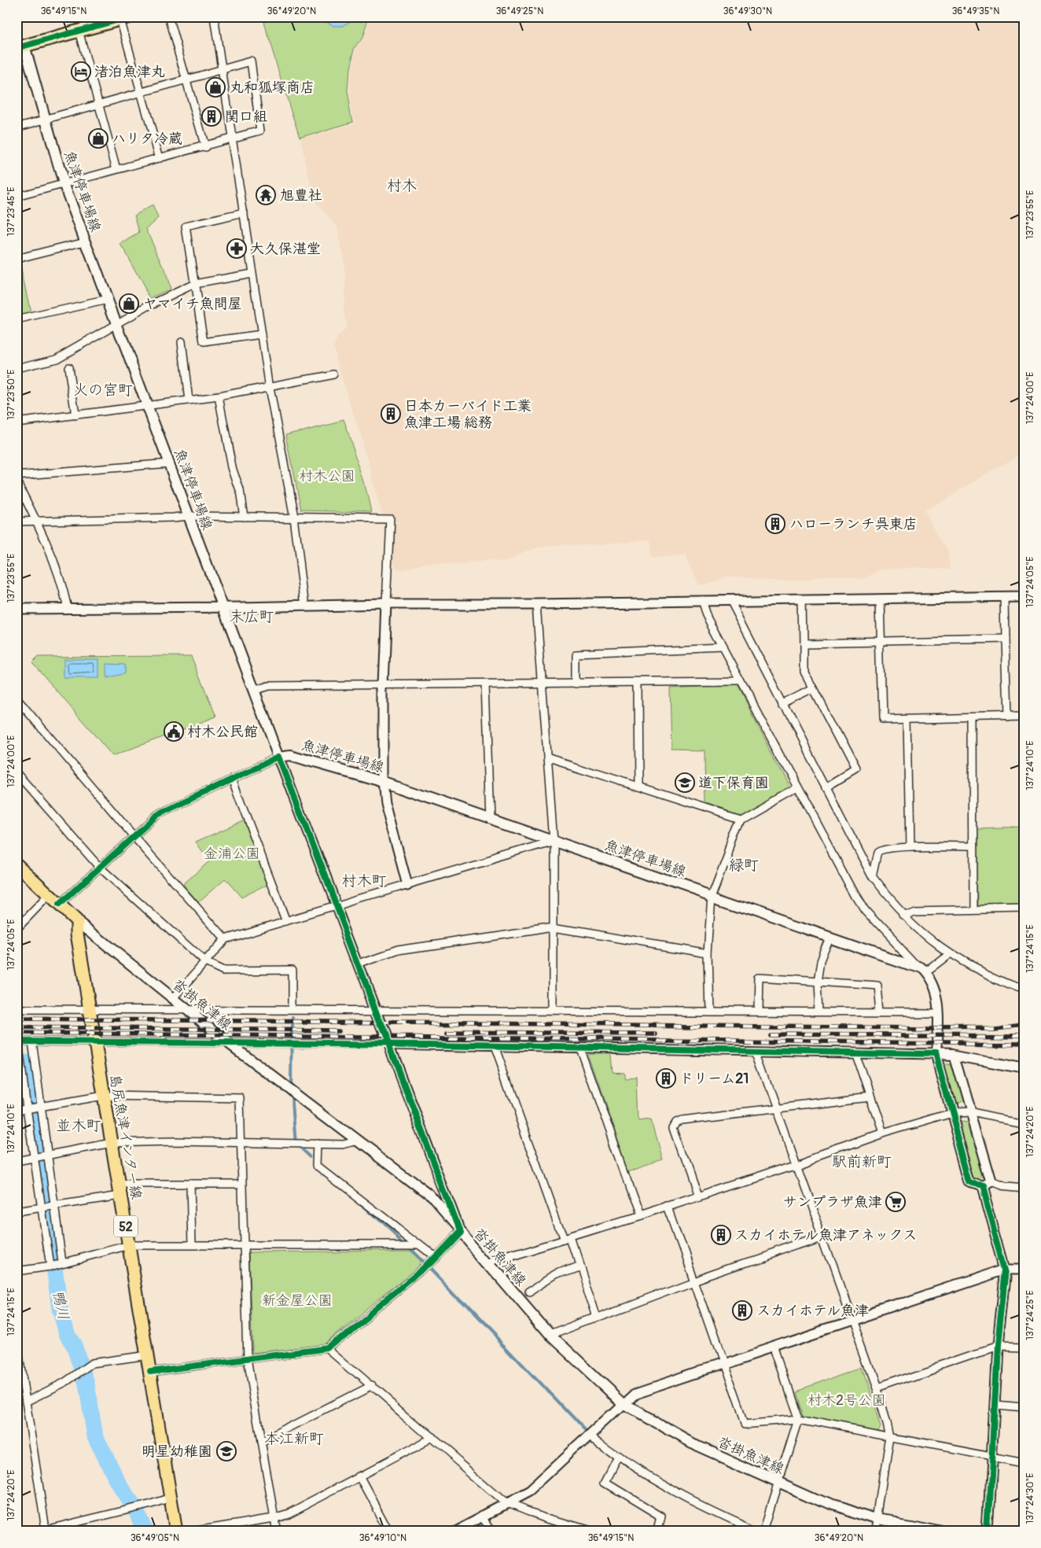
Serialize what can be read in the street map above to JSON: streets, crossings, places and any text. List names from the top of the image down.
{
  "streets": {
    "main road": [
      "魚津停車場線",
      "沓掛魚津線",
      "島尻魚津インター線",
      "52"
    ]
  },
  "crossings": [
    ["沓掛魚津線", "島尻魚津インター線"]
  ],
  "districts": [
    "村木",
    "火の宮町",
    "末広町",
    "緑町",
    "村木町",
    "並木町",
    "駅前新町",
    "本江新町"
  ],
  "water": ["鴨川"],
  "parks": [
    "村木公園",
    "金浦公園",
    "新金屋公園",
    "村木2号公園"
  ],
  "places": {
    "hotel": ["渚泊魚津丸"],
    "shop": ["丸和狐塚商店", "ハリタ冷蔵", "ヤマイチ魚問屋"],
    "building": [
      "関口組",
      "日本カーバイド工業 魚津工場 総務",
      "ハローランチ呉東店",
      "ドリーム21",
      "スカイホテル魚津アネックス",
      "スカイホテル魚津"
    ],
    "temple": ["旭豊社"],
    "pharmacy": ["大久保湛堂"],
    "public building": ["村木公民館"],
    "school or university": ["道下保育園", "明星幼稚園"],
    "supermarket": ["サンプラザ魚津"]
  },
  "coordinates": [
    "36°49'15\"N",
    "36°49'20\"N",
    "36°49'25\"N",
    "36°49'30\"N",
    "36°49'35\"N",
    "137°23'45\"E",
    "137°23'55\"E",
    "137°23'50\"E",
    "137°24'00\"E",
    "137°24'05\"E",
    "137°24'10\"E",
    "137°24'15\"E",
    "137°24'20\"E",
    "137°24'25\"E",
    "137°24'30\"E",
    "36°49'05\"N",
    "36°49'10\"N"
  ]
}
